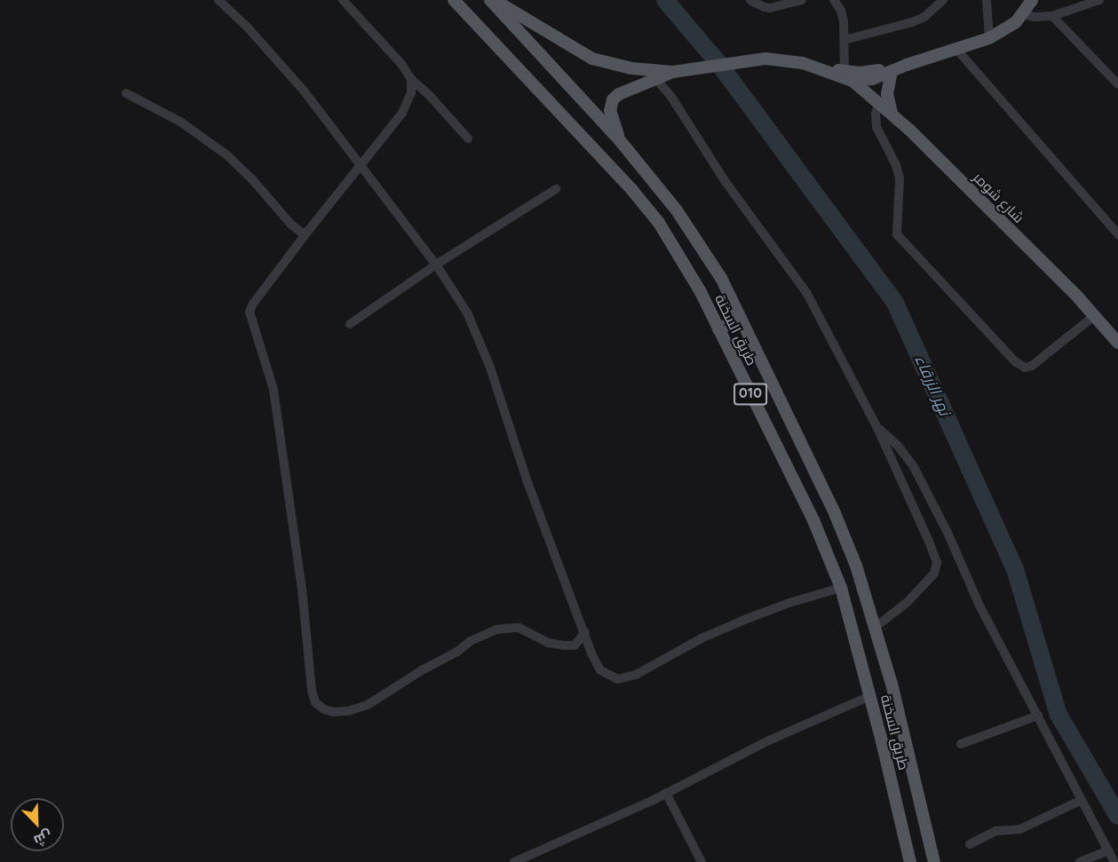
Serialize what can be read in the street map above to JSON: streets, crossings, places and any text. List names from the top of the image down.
{
  "streets": {
    "main road": ["شارع شومر", "طريق السخنة", "010"]
  },
  "crossings": [
    ["شارع شومر", "طريق السخنة"]
  ],
  "water": ["نهر الزرقاء"],
  "north": "bottom right"
}
